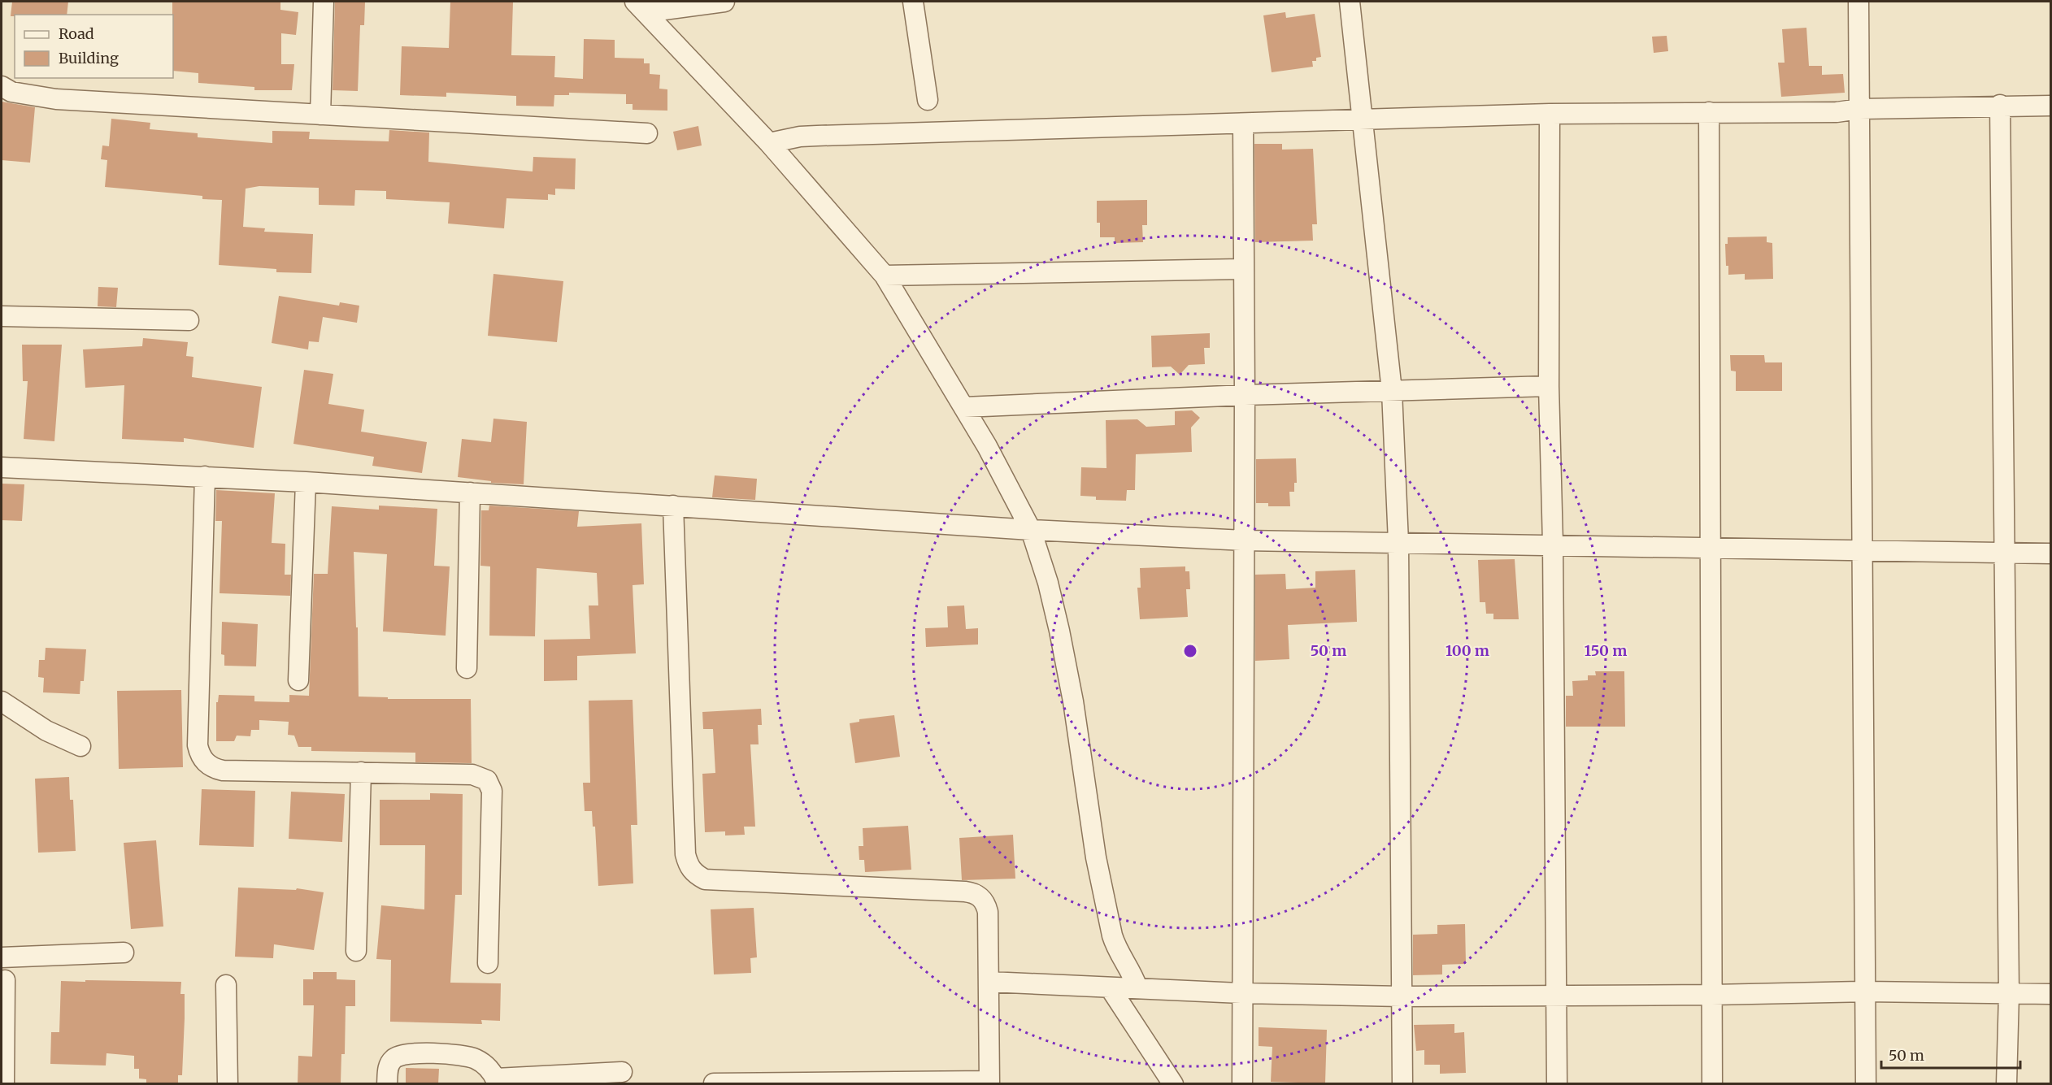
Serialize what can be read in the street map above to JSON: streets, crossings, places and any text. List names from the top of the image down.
{
  "legend": ["Road", "Building"],
  "scale_bar": "50 m",
  "rings": ["50 m", "100 m", "150 m"]
}
